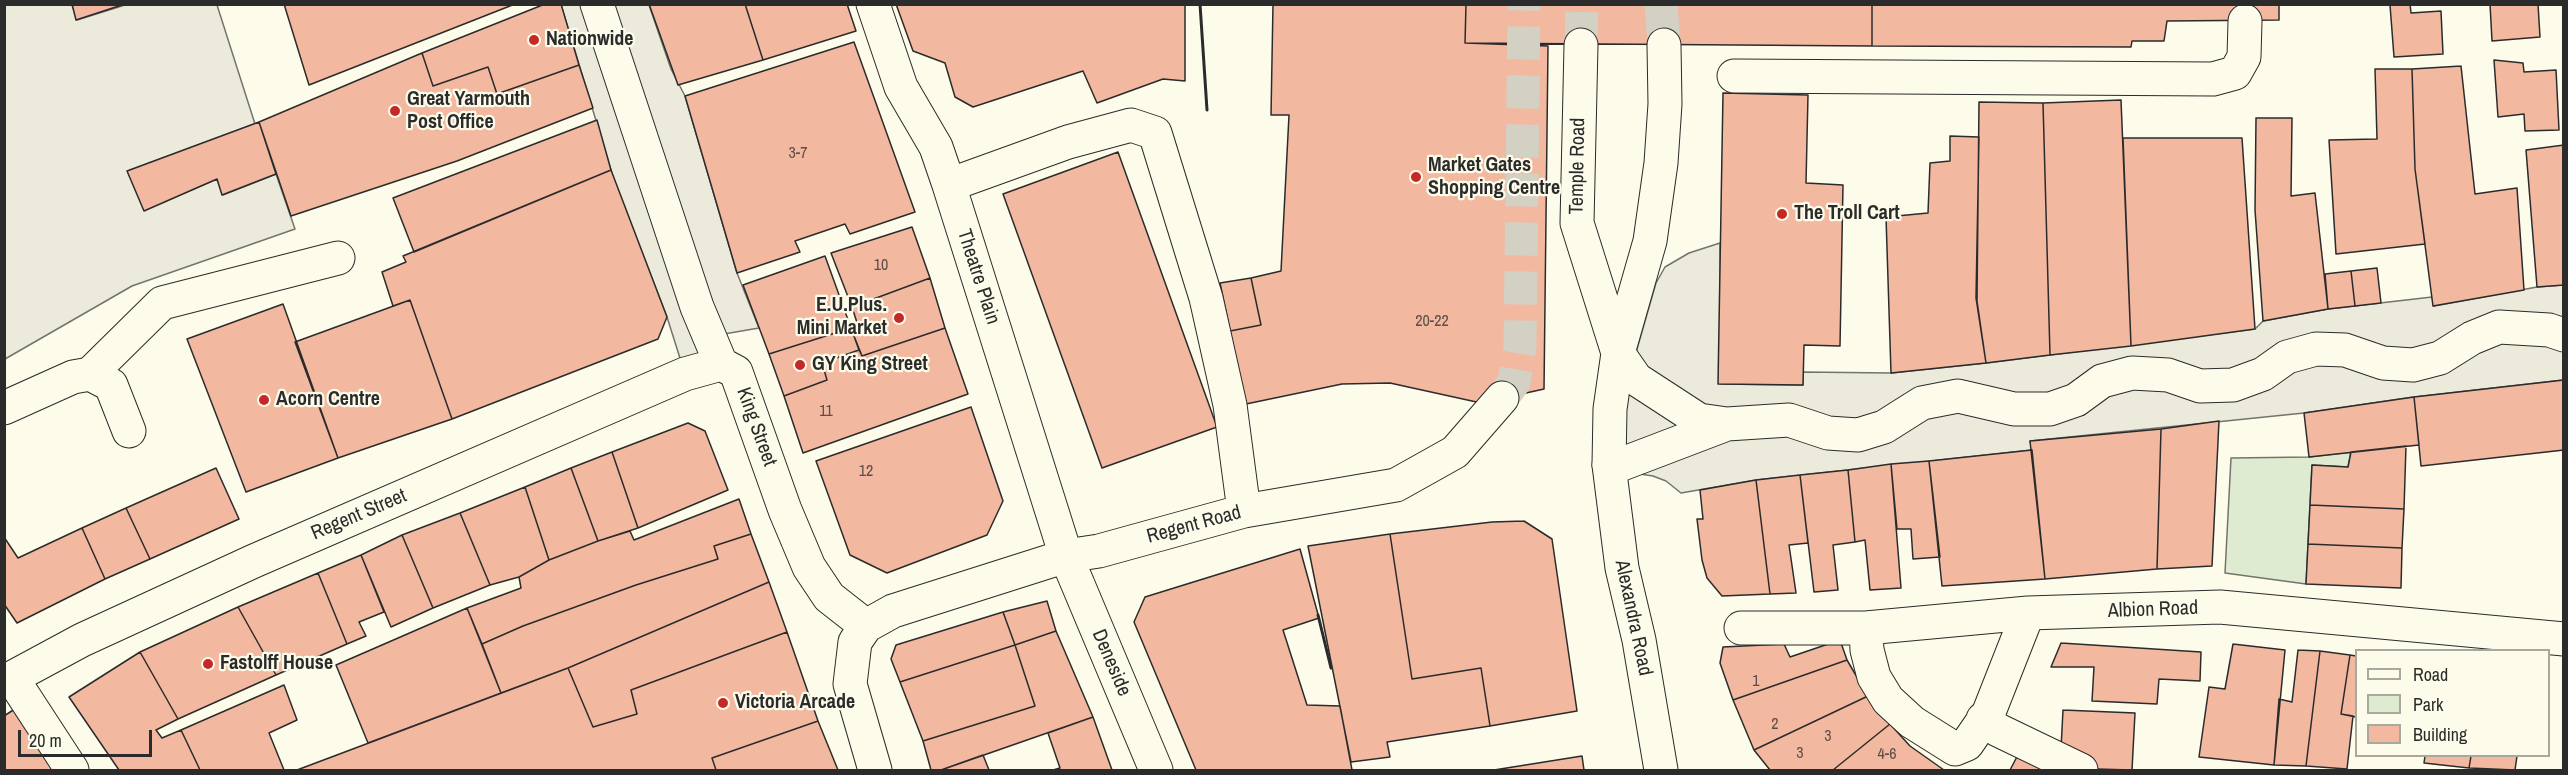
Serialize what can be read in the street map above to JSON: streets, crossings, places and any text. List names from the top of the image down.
{
  "streets": {
    "street": [
      "Temple Road",
      "Theatre Plain",
      "King Street",
      "Regent Street",
      "Regent Road",
      "Albion Road",
      "Alexandra Road",
      "Deneside"
    ]
  },
  "crossings": [
    ["Temple Road", "Alexandra Road"],
    ["Theatre Plain", "Regent Road"],
    ["Theatre Plain", "Deneside"],
    ["King Street", "Regent Street"],
    ["King Street", "Regent Road"],
    ["Regent Road", "Deneside"]
  ],
  "places": [
    "Nationwide",
    "Great Yarmouth Post Office",
    "Market Gates Shopping Centre",
    "The Troll Cart",
    "E.U.Plus. Mini Market",
    "GY King Street",
    "Acorn Centre",
    "Fastolff House",
    "Victoria Arcade"
  ],
  "house_numbers": [
    "3-7",
    "10",
    "20-22",
    "11",
    "12",
    "1",
    "2",
    "3",
    "3",
    "4-6"
  ],
  "legend": ["Road", "Park", "Building"],
  "scale_bar": "20 m"
}
